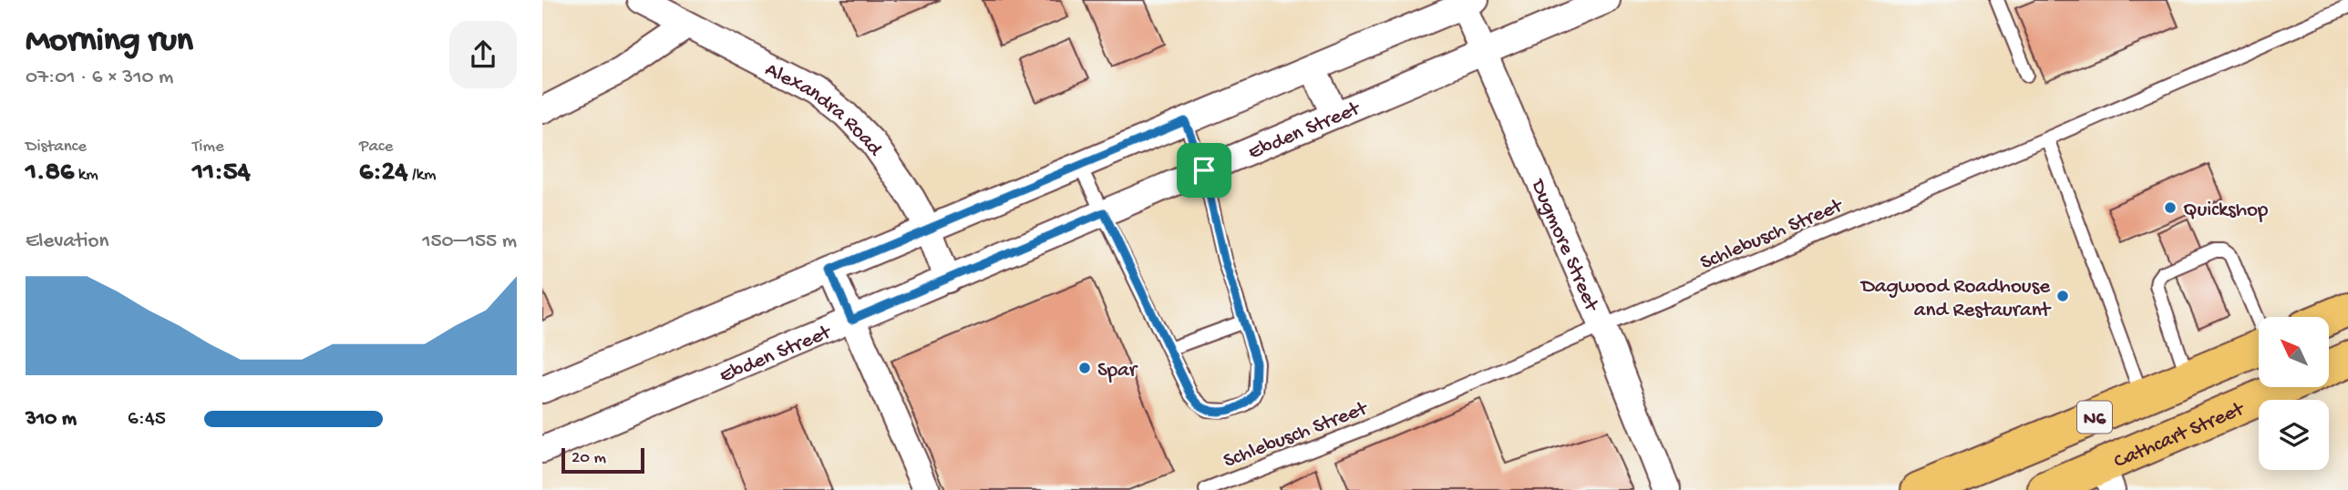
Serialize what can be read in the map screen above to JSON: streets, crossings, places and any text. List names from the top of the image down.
{
  "streets": {
    "highway": ["N6", "Cathcart Street"],
    "street": ["Alexandra Road", "Ebden Street", "Dugmore Street"],
    "lane": ["Schlebusch Street"]
  },
  "crossings": [
    ["Alexandra Road", "Ebden Street"],
    ["Ebden Street", "Dugmore Street"],
    ["Schlebusch Street", "Dugmore Street"]
  ],
  "places": ["Quickshop", "Dagwood Roadhouse and Restaurant", "Spar"],
  "scale_bar": "20 m",
  "north": "top left",
  "page": {
    "heading": ["Morning run", "07:01 · 6 × 310 m"],
    "stats": [
      ["Distance", "1.86 km"],
      ["Time", "11:54"],
      ["Pace", "6:24 /km"]
    ],
    "chart": ["Elevation", "150–155 m"],
    "list": [
      {
        "name": "310 m",
        "note": "6:45"
      }
    ],
    "scale": "20 m"
  }
}
